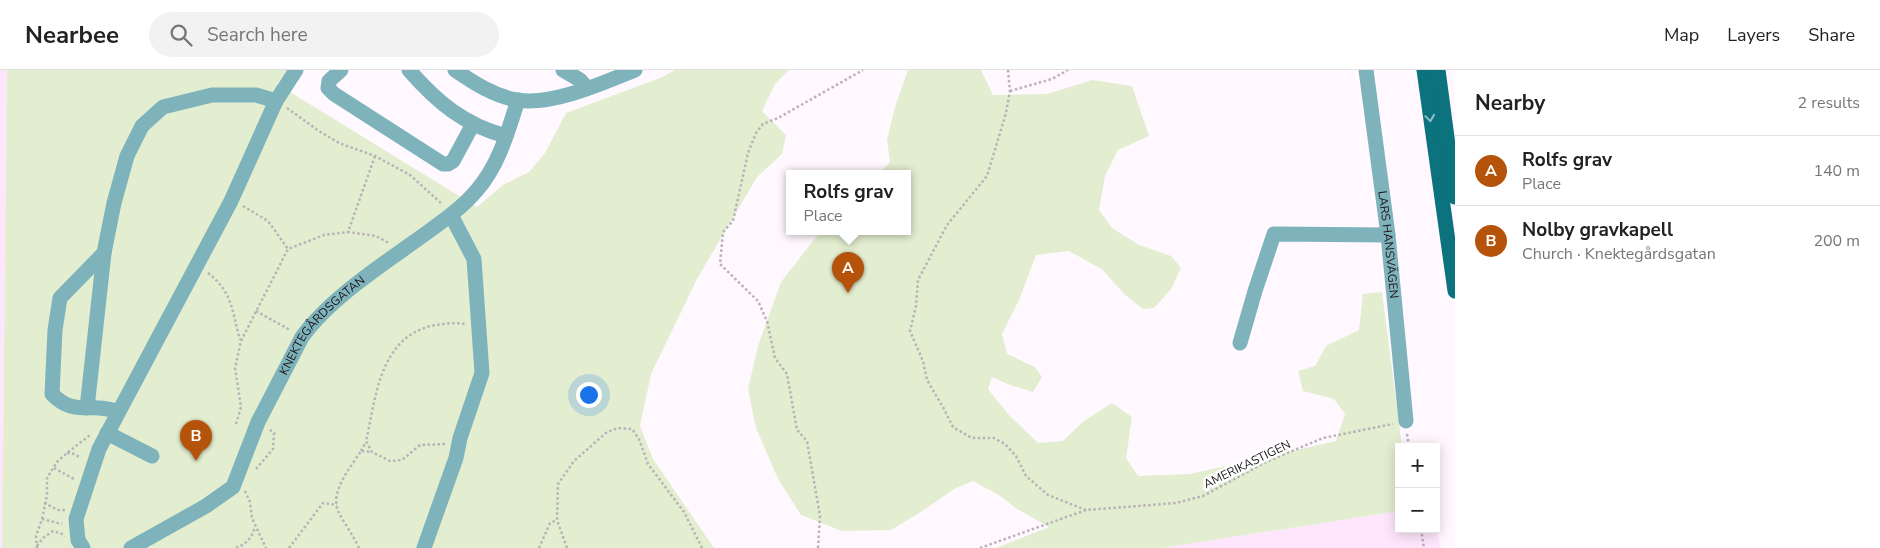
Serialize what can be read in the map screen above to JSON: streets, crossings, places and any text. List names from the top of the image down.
{
  "streets": {
    "street": ["LARS HANSVÄGEN", "KNEKTEGÅRDSGATAN"],
    "path": ["AMERIKASTIGEN"]
  },
  "crossings": [
    ["LARS HANSVÄGEN", "AMERIKASTIGEN"]
  ],
  "page": {
    "header": "Nearbee",
    "search": "Search here",
    "nav": ["Map", "Layers", "Share"],
    "heading": ["Nearby", "2 results"],
    "list": [
      {
        "mark": "A",
        "name": "Rolfs grav",
        "note": "Place",
        "value": "140 m"
      },
      {
        "mark": "B",
        "name": "Nolby gravkapell",
        "note": "Church · Knektegårdsgatan",
        "value": "200 m"
      }
    ],
    "popup": ["Rolfs grav", "Place"],
    "pins": ["A", "B"],
    "map_buttons": ["+", "−"]
  }
}
